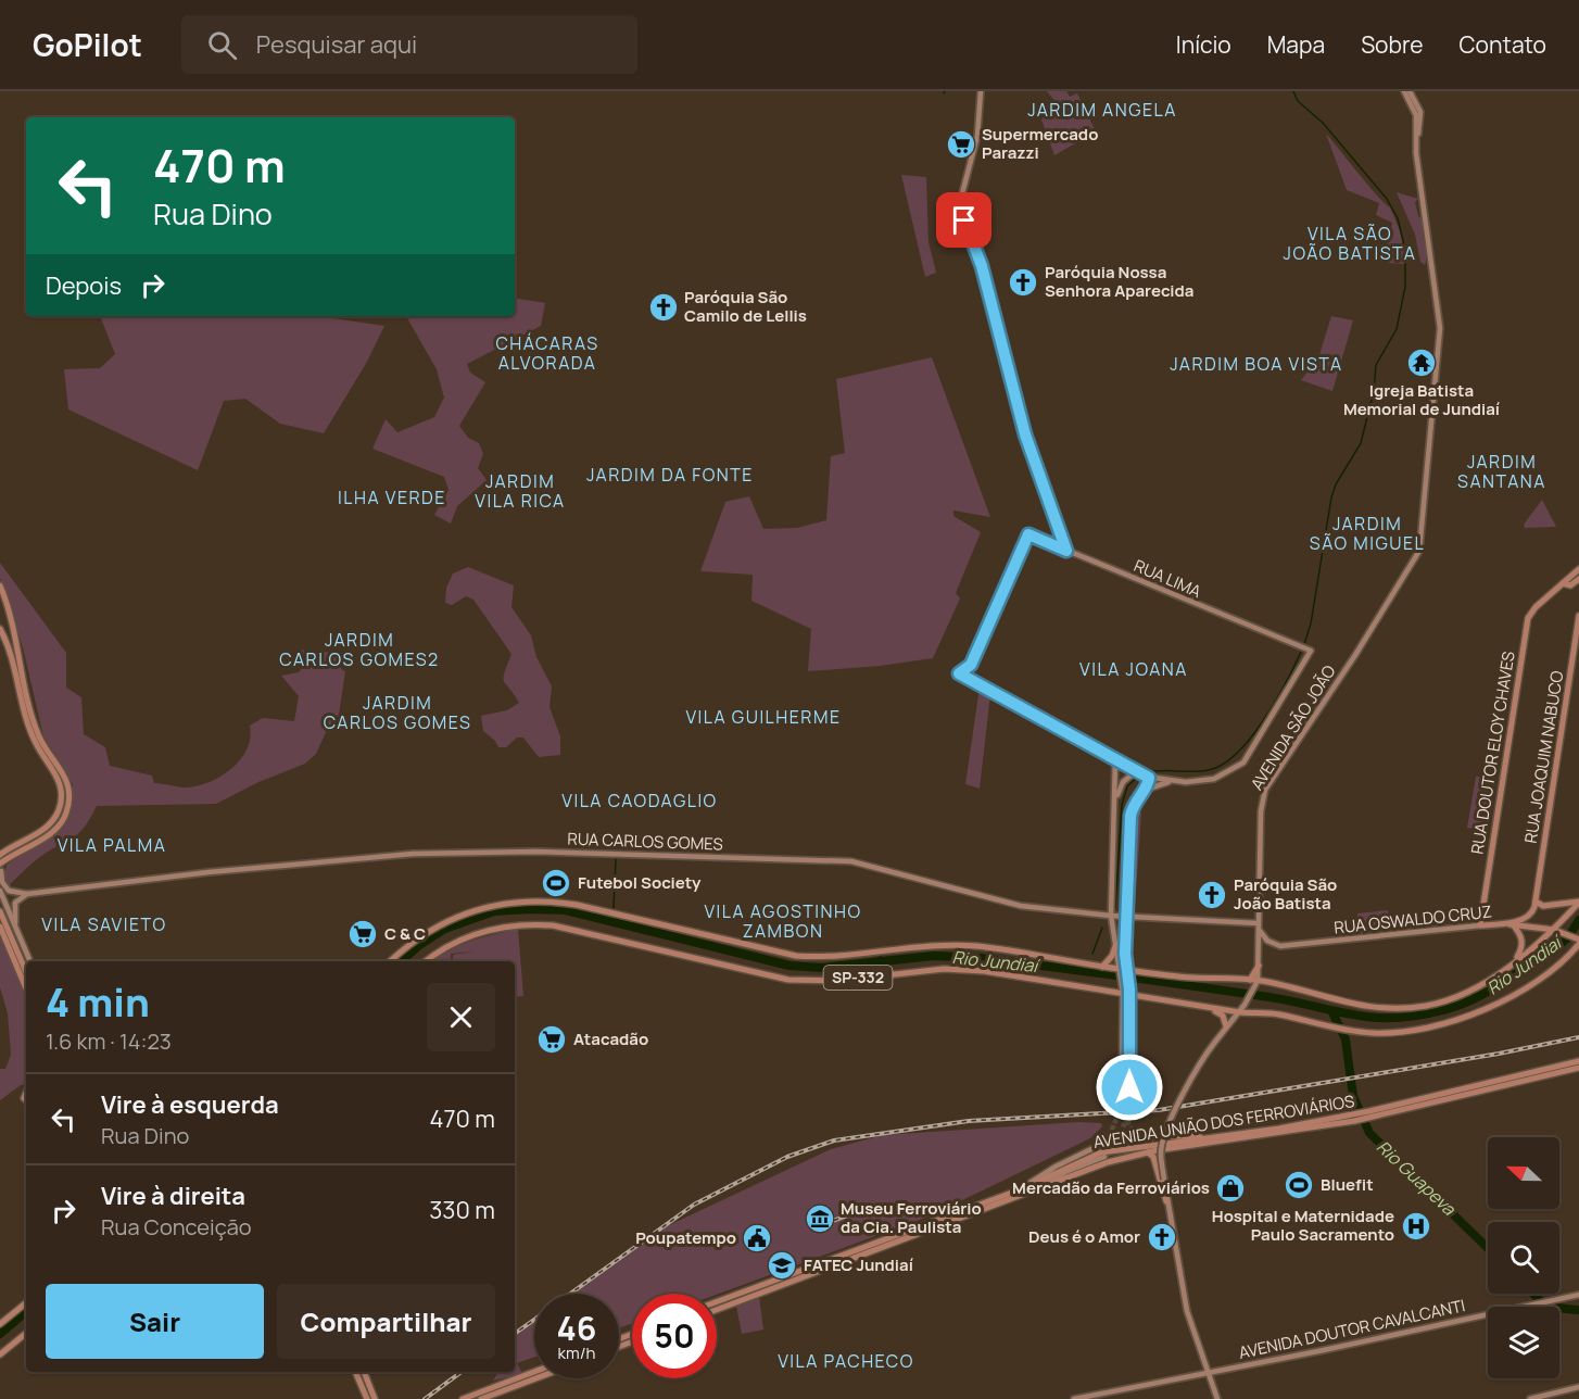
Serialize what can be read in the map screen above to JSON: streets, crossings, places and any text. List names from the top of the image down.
{
  "streets": {
    "main road": [
      "RUA LIMA",
      "AVENIDA SÃO JOÃO",
      "RUA DOUTOR ELOY CHAVES",
      "RUA JOAQUIM NABUCO",
      "RUA CARLOS GOMES",
      "RUA OSWALDO CRUZ",
      "SP-332",
      "AVENIDA UNIÃO DOS FERROVIÁRIOS",
      "AVENIDA DOUTOR CAVALCANTI"
    ]
  },
  "crossings": [
    ["AVENIDA SÃO JOÃO", "RUA CARLOS GOMES"],
    ["AVENIDA SÃO JOÃO", "RUA OSWALDO CRUZ"],
    ["RUA DOUTOR ELOY CHAVES", "RUA OSWALDO CRUZ"],
    ["RUA JOAQUIM NABUCO", "RUA OSWALDO CRUZ"],
    ["RUA CARLOS GOMES", "RUA OSWALDO CRUZ"]
  ],
  "districts": [
    "JARDIM ANGELA",
    "VILA SÃO JOÃO BATISTA",
    "CHÁCARAS ALVORADA",
    "JARDIM BOA VISTA",
    "JARDIM SANTANA",
    "JARDIM DA FONTE",
    "JARDIM VILA RICA",
    "ILHA VERDE",
    "JARDIM SÃO MIGUEL",
    "JARDIM CARLOS GOMES2",
    "VILA JOANA",
    "JARDIM CARLOS GOMES",
    "VILA GUILHERME",
    "VILA CAODAGLIO",
    "VILA PALMA",
    "VILA AGOSTINHO ZAMBON",
    "VILA SAVIETO",
    "VILA PACHECO"
  ],
  "water": ["Rio Jundiaí", "Rio Guapeva"],
  "places": {
    "supermarket": ["Supermercado Parazzi", "C & C", "Atacadão"],
    "church": [
      "Paróquia Nossa Senhora Aparecida",
      "Paróquia São Camilo de Lellis",
      "Paróquia São João Batista",
      "Deus é o Amor"
    ],
    "temple": ["Igreja Batista Memorial de Jundiaí"],
    "sports": ["Futebol Society", "Bluefit"],
    "shop": ["Mercadão da Ferroviários"],
    "museum": ["Museu Ferroviário da Cia. Paulista"],
    "hospital": ["Hospital e Maternidade Paulo Sacramento"],
    "public building": ["Poupatempo"],
    "school or university": ["FATEC Jundiaí"]
  },
  "north": "left",
  "page": {
    "header": "GoPilot",
    "search": "Pesquisar aqui",
    "nav": [
      "Início",
      "Mapa",
      "Sobre",
      "Contato"
    ],
    "turn": ["470 m", "Rua Dino"],
    "then": "Depois",
    "heading": ["4 min", "1.6 km · 14:23"],
    "list": [
      {
        "name": "Vire à esquerda",
        "note": "Rua Dino",
        "value": "470 m"
      },
      {
        "name": "Vire à direita",
        "note": "Rua Conceição",
        "value": "330 m"
      }
    ],
    "buttons": ["Sair", "Compartilhar"],
    "speed": "46 km/h",
    "limit": "50"
  }
}
